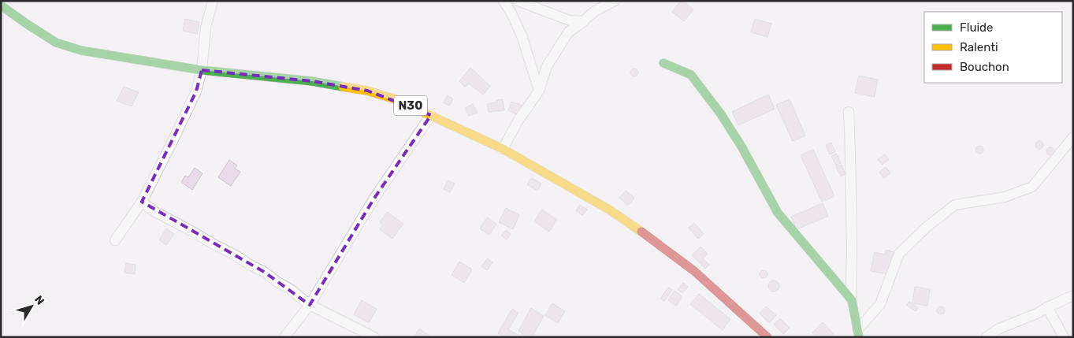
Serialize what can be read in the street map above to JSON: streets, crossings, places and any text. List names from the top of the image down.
{
  "streets": {
    "main road": ["N30"]
  },
  "legend": ["Fluide", "Ralenti", "Bouchon"],
  "north": "top right"
}
